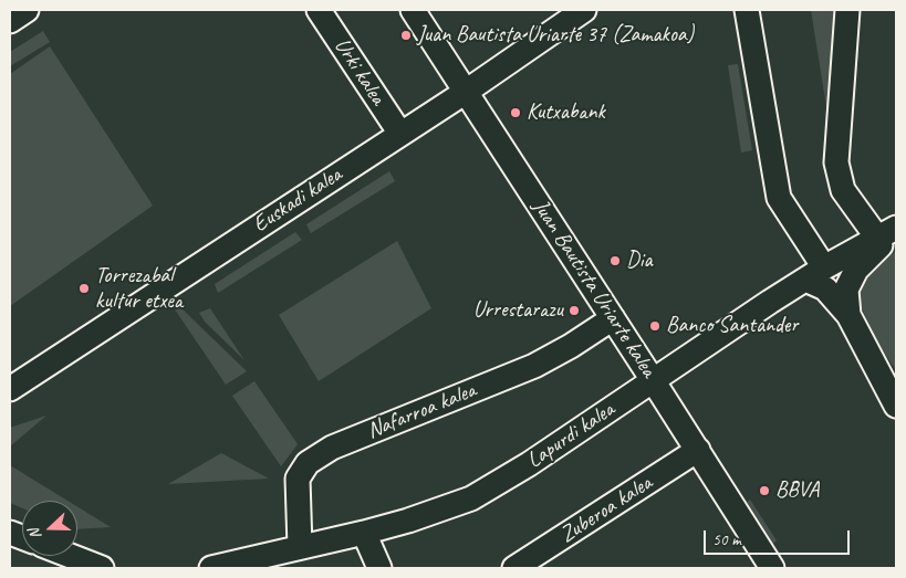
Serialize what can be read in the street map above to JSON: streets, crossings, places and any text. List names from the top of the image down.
{
  "streets": {
    "street": [
      "Urki kalea",
      "Euskadi kalea",
      "Juan Bautista Uriarte kalea",
      "Nafarroa kalea",
      "Lapurdi kalea",
      "Zuberoa kalea"
    ]
  },
  "crossings": [
    ["Urki kalea", "Euskadi kalea"],
    ["Euskadi kalea", "Juan Bautista Uriarte kalea"],
    ["Juan Bautista Uriarte kalea", "Nafarroa kalea"],
    ["Juan Bautista Uriarte kalea", "Lapurdi kalea"],
    ["Juan Bautista Uriarte kalea", "Zuberoa kalea"],
    ["Nafarroa kalea", "Lapurdi kalea"]
  ],
  "places": [
    "Juan Bautista Uriarte 37 (Zamakoa)",
    "Kutxabank",
    "Dia",
    "Torrezabal kultur etxea",
    "Urrestarazu",
    "Banco Santander",
    "BBVA"
  ],
  "scale_bar": "50 m",
  "north": "left"
}
